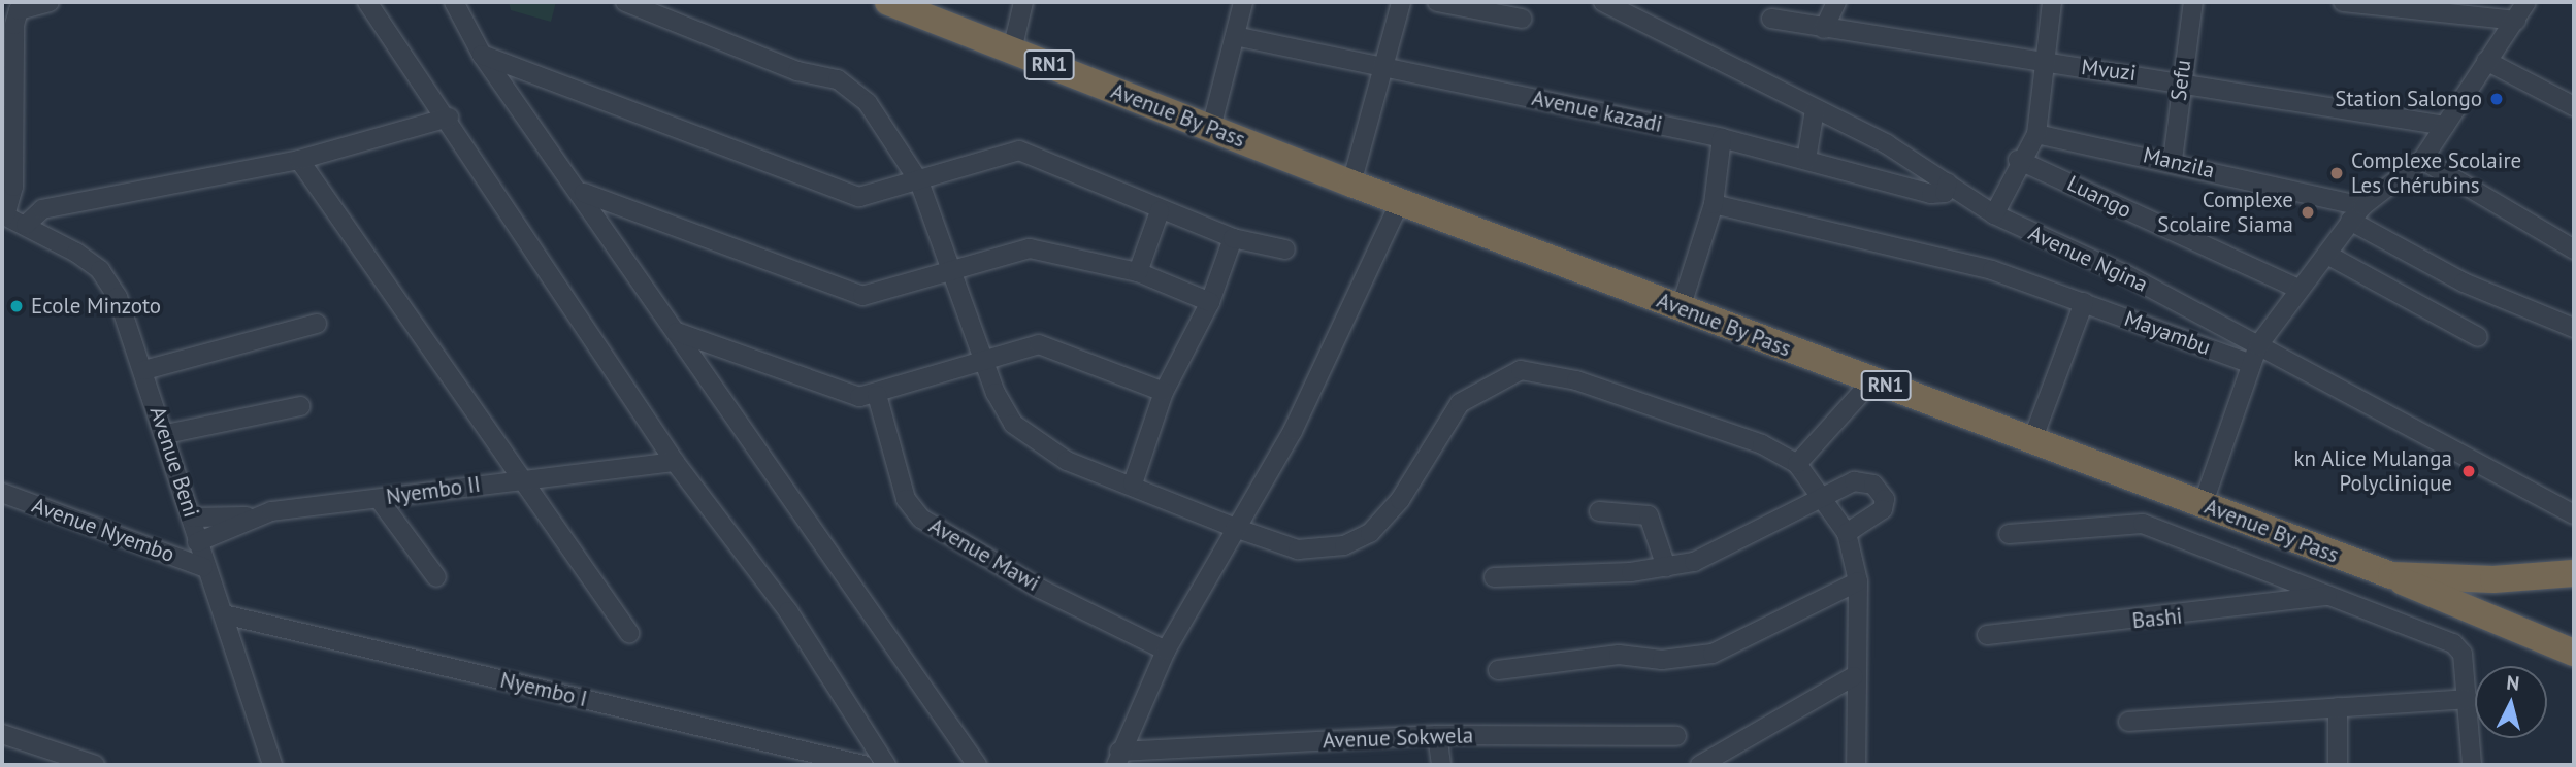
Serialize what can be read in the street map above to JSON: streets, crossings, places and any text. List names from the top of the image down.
{
  "streets": {
    "highway": ["RN1", "Avenue By Pass"],
    "street": [
      "Mvuzi",
      "Sefu",
      "Avenue kazadi",
      "Manzila",
      "Luango",
      "Avenue Ngina",
      "Mayambu",
      "Avenue Beni",
      "Nyembo II",
      "Avenue Nyembo",
      "Avenue Mawi",
      "Bashi",
      "Nyembo I",
      "Avenue Sokwela"
    ]
  },
  "crossings": [
    ["Mvuzi", "Sefu"],
    ["Sefu", "Manzila"],
    ["Avenue kazadi", "Avenue Ngina"],
    ["Avenue Beni", "Nyembo II"],
    ["Avenue Beni", "Avenue Nyembo"],
    ["Avenue Beni", "Nyembo I"]
  ],
  "places": [
    "Station Salongo",
    "Complexe Scolaire Les Chérubins",
    "Complexe Scolaire Siama",
    "Ecole Minzoto",
    "kn Alice Mulanga Polyclinique"
  ],
  "north": "top"
}
